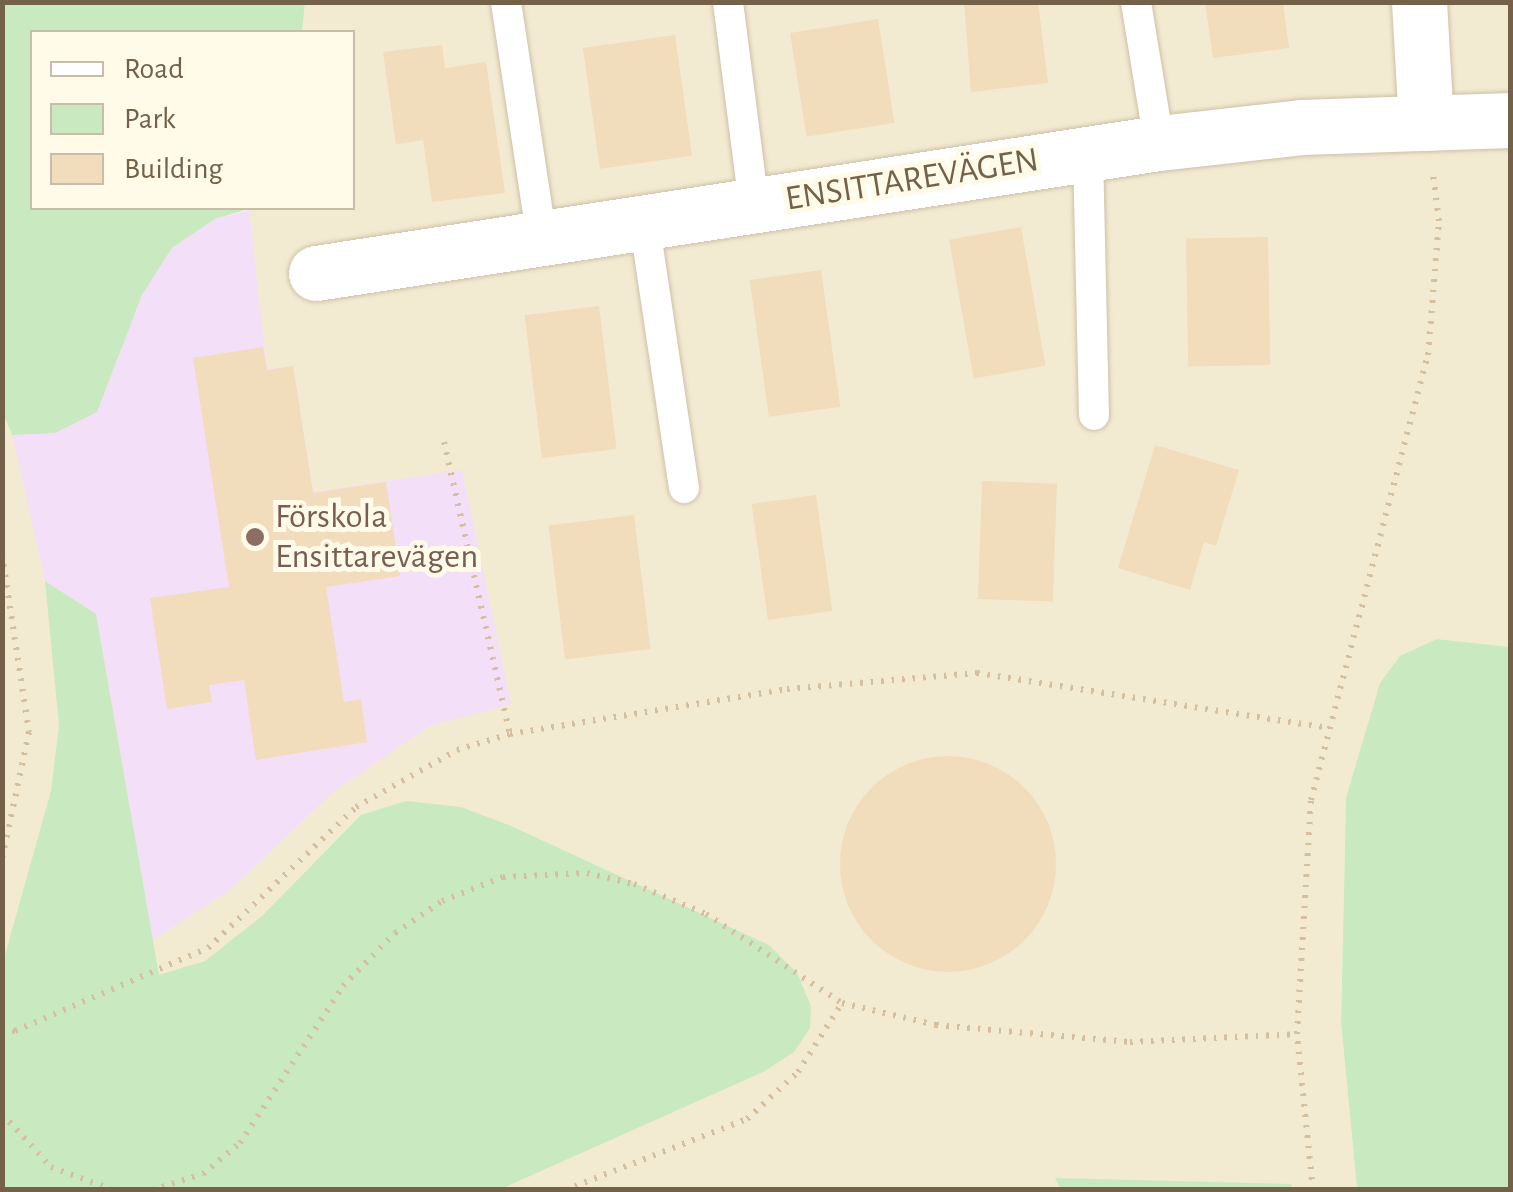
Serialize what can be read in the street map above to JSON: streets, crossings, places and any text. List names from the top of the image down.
{
  "streets": {
    "street": ["ENSITTAREVÄGEN"]
  },
  "places": ["Förskola Ensittarevägen"],
  "legend": ["Road", "Park", "Building"]
}
